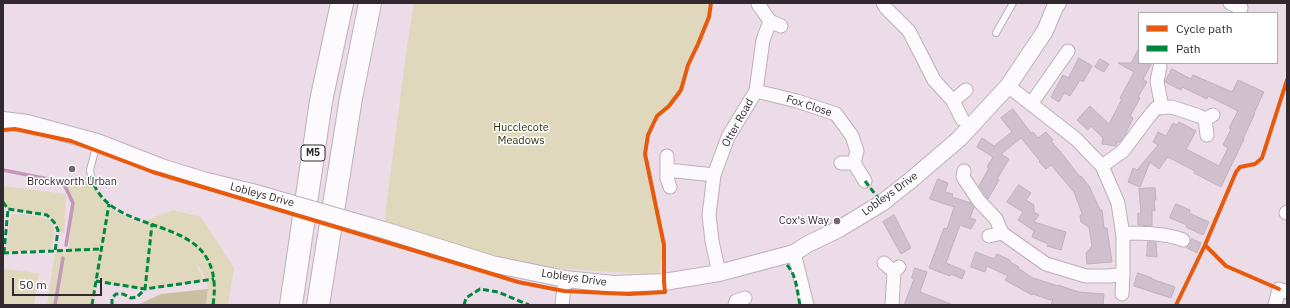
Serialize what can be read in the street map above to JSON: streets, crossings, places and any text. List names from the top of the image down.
{
  "streets": {
    "highway": ["M5"],
    "street": ["Fox Close", "Otter Road", "Lobleys Drive"]
  },
  "crossings": [
    ["Fox Close", "Otter Road"],
    ["Otter Road", "Lobleys Drive"]
  ],
  "parks": ["Hucclecote Meadows"],
  "places": ["Brockworth Urban", "Cox's Way"],
  "legend": ["Cycle path", "Path"],
  "scale_bar": "50 m"
}
